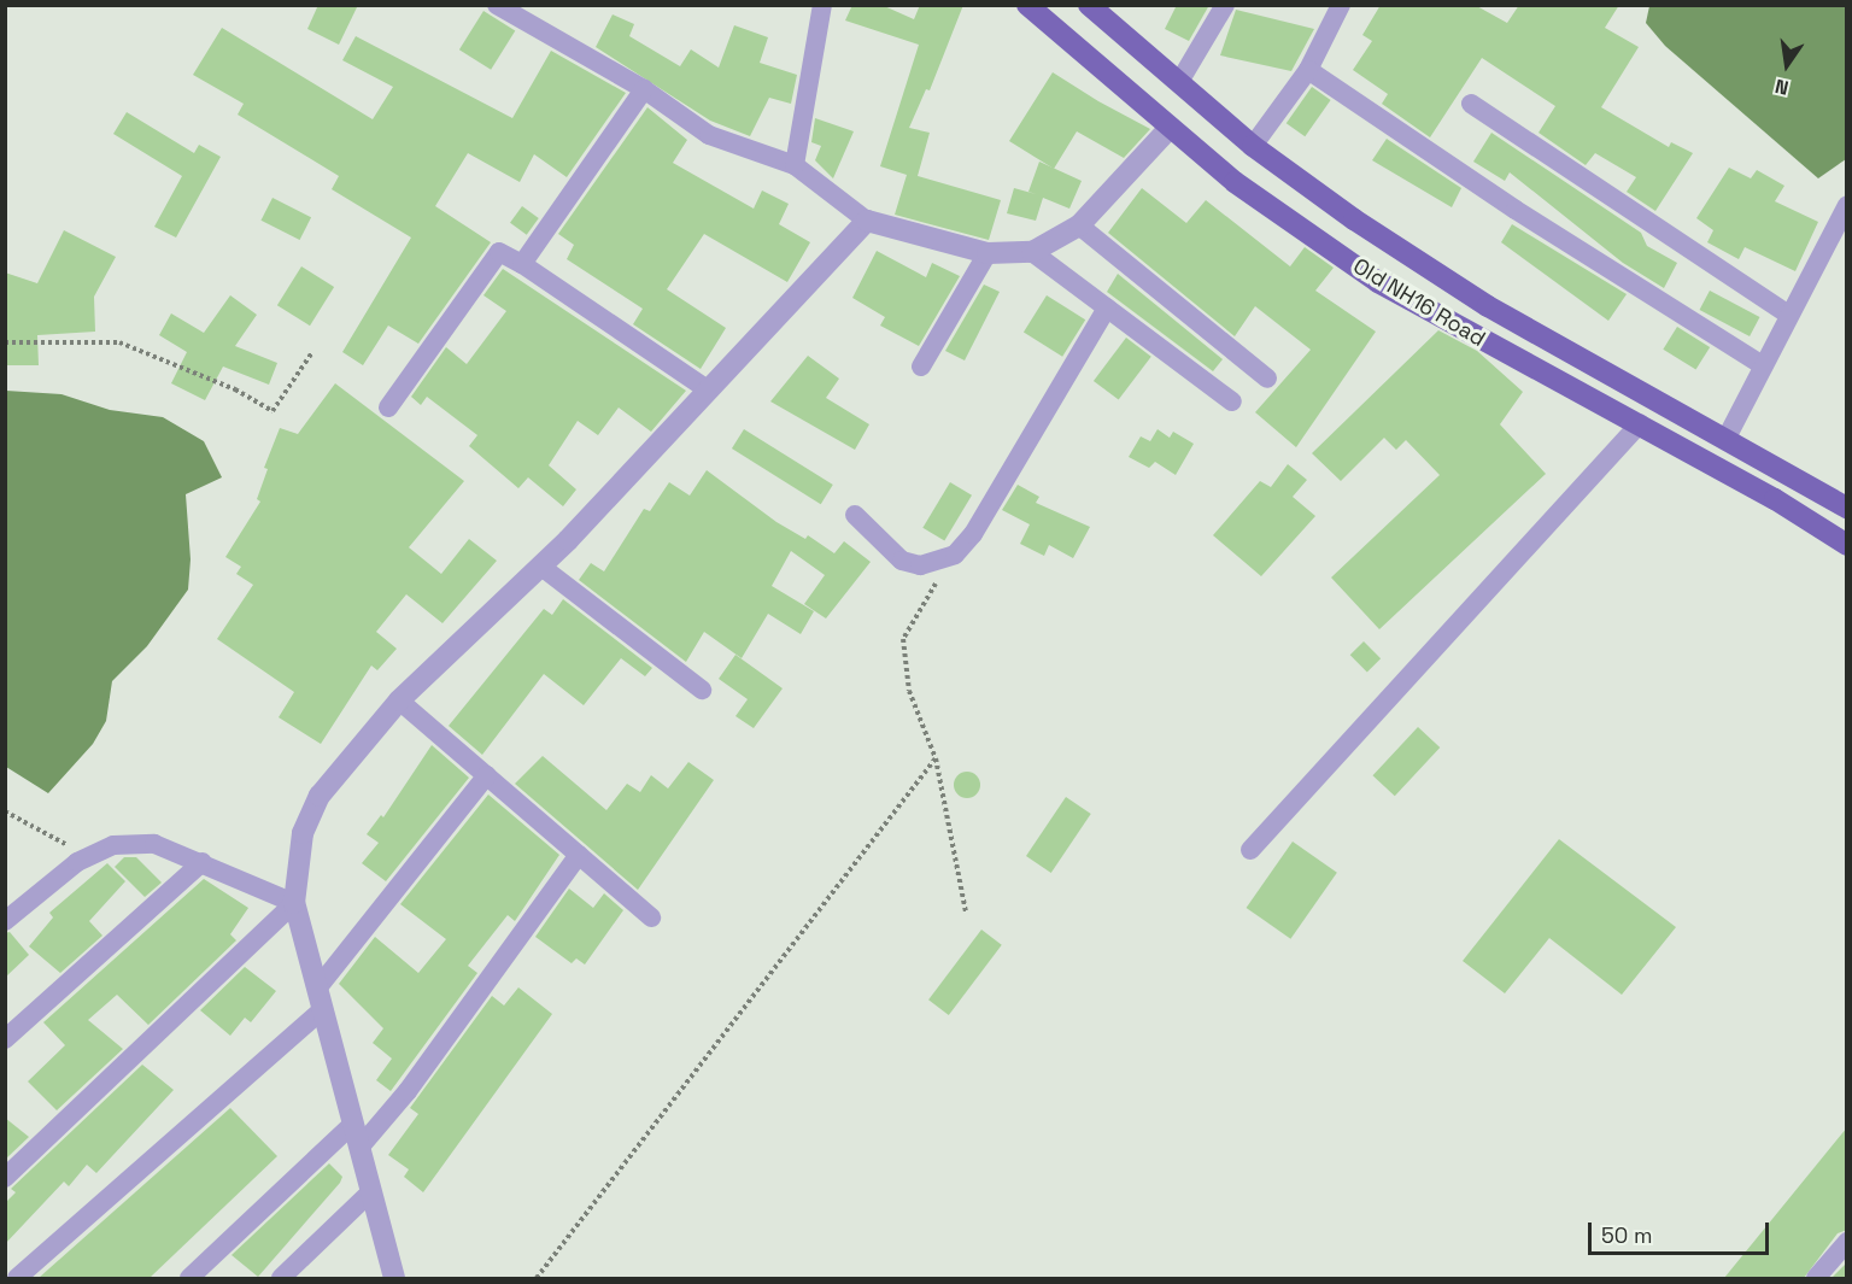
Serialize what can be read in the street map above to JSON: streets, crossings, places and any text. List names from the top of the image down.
{
  "streets": {
    "main road": ["Old NH16 Road"]
  },
  "scale_bar": "50 m",
  "north": "bottom"
}
